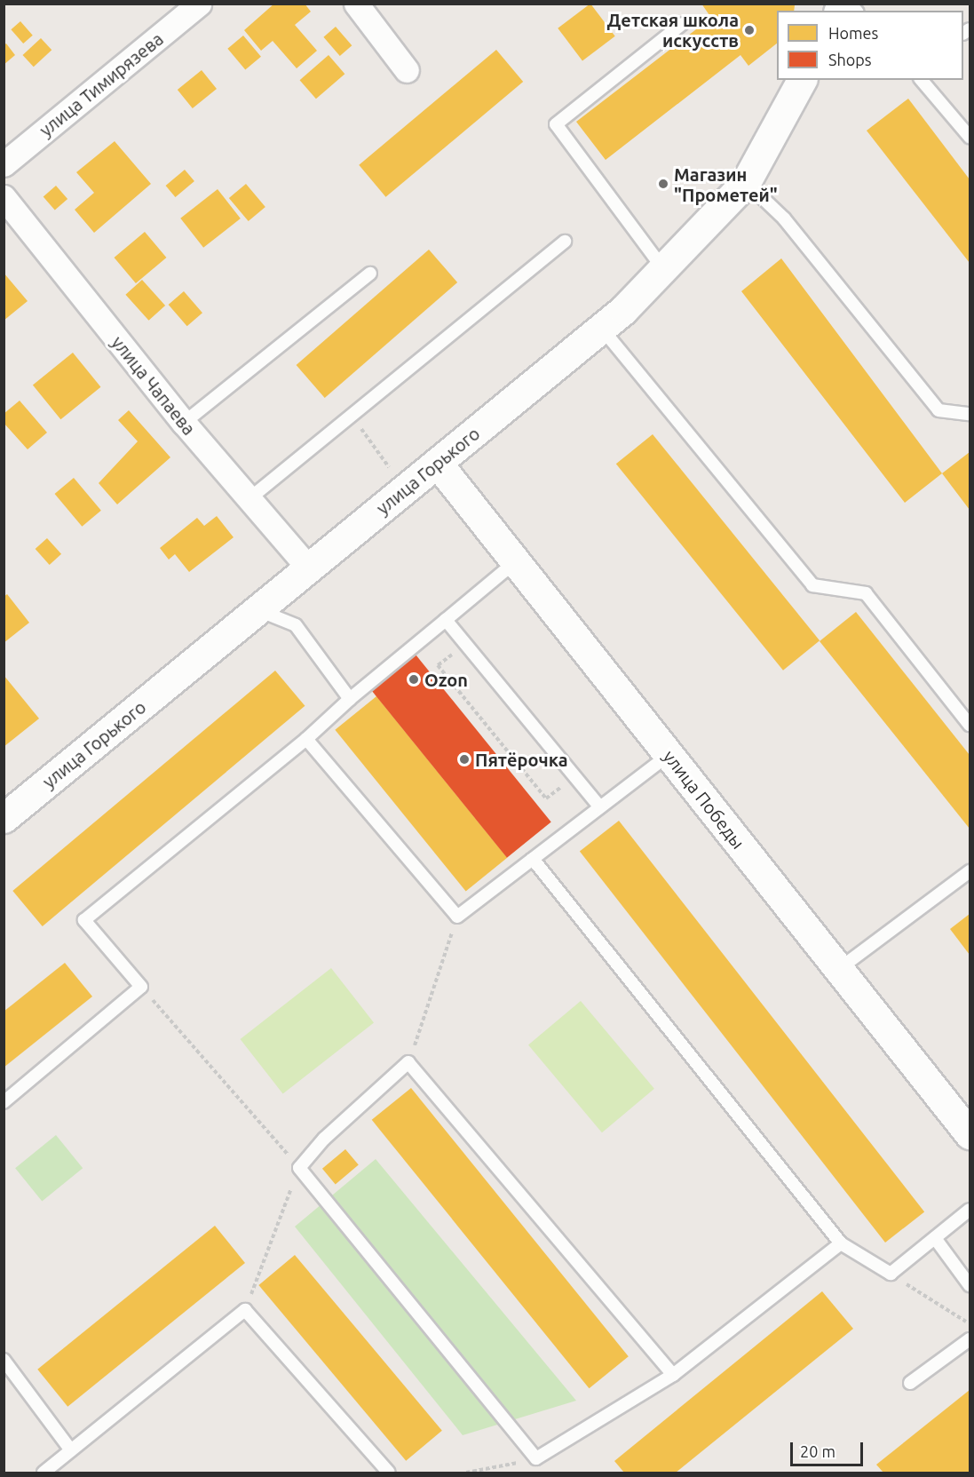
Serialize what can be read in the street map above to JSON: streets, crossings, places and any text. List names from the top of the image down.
{
  "streets": {
    "street": [
      "улица Тимирязева",
      "улица Чапаева",
      "улица Горького",
      "улица Победы"
    ]
  },
  "crossings": [
    ["улица Чапаева", "улица Горького"],
    ["улица Горького", "улица Победы"]
  ],
  "places": [
    "Детская школа искусств",
    "Магазин \"Прометей\"",
    "Ozon",
    "Пятёрочка"
  ],
  "legend": ["Homes", "Shops"],
  "scale_bar": "20 m"
}
